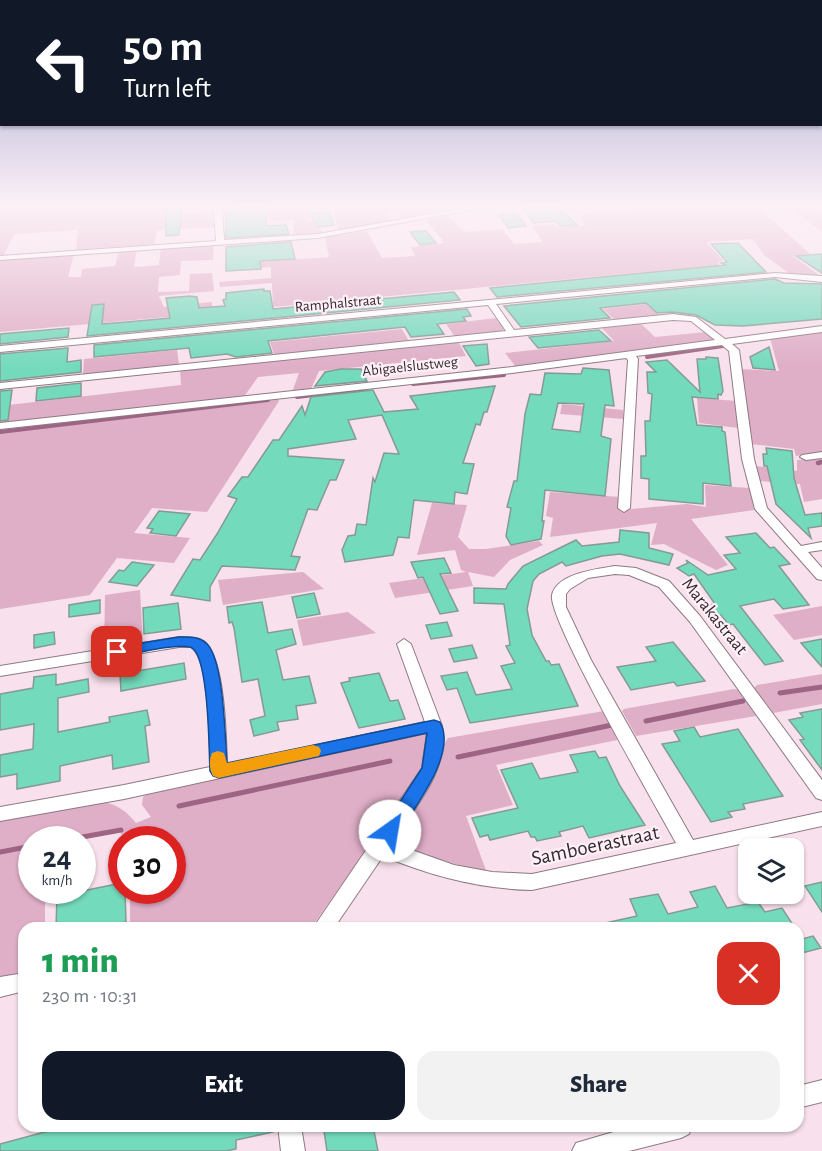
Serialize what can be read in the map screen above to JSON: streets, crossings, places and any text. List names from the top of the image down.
{
  "streets": {
    "street": [
      "Ramphalstraat",
      "Abigaelslustweg",
      "Marakastraat",
      "Samboerastraat"
    ]
  },
  "crossings": [
    ["Marakastraat", "Samboerastraat"]
  ],
  "page": {
    "turn": ["50 m", "Turn left"],
    "speed": "24 km/h",
    "limit": "30",
    "heading": ["1 min", "230 m · 10:31"],
    "buttons": ["Exit", "Share"]
  }
}
